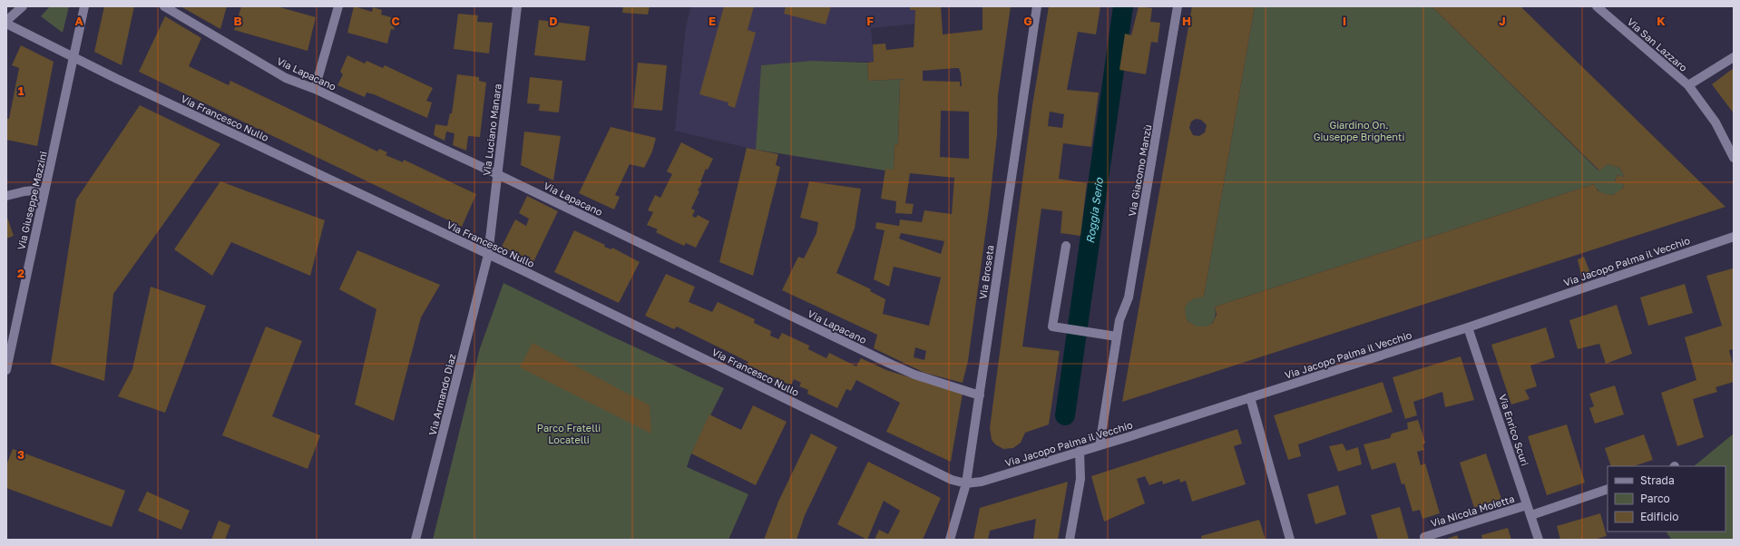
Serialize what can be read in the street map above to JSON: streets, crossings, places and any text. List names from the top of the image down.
{
  "streets": {
    "street": [
      "Via San Lazzaro",
      "Via Lapacano",
      "Via Francesco Nullo",
      "Via Luciano Manara",
      "Via Giacomo Manzù",
      "Via Giuseppe Mazzini",
      "Via Jacopo Palma il Vecchio",
      "Via Broseta",
      "Via Armando Diaz",
      "Via Enrico Scuri",
      "Via Nicola Moietta"
    ]
  },
  "crossings": [
    ["Via Lapacano", "Via Luciano Manara"],
    ["Via Lapacano", "Via Broseta"],
    ["Via Francesco Nullo", "Via Luciano Manara"],
    ["Via Francesco Nullo", "Via Giuseppe Mazzini"],
    ["Via Francesco Nullo", "Via Jacopo Palma il Vecchio"],
    ["Via Francesco Nullo", "Via Broseta"],
    ["Via Francesco Nullo", "Via Armando Diaz"],
    ["Via Luciano Manara", "Via Armando Diaz"],
    ["Via Giacomo Manzù", "Via Jacopo Palma il Vecchio"],
    ["Via Jacopo Palma il Vecchio", "Via Broseta"],
    ["Via Jacopo Palma il Vecchio", "Via Enrico Scuri"],
    ["Via Enrico Scuri", "Via Nicola Moietta"]
  ],
  "water": ["Roggia Serio"],
  "parks": ["Giardino On. Giuseppe Brighenti", "Parco Fratelli Locatelli"],
  "legend": ["Strada", "Parco", "Edificio"],
  "grid": {
    "columns": [
      "A",
      "B",
      "C",
      "D",
      "E",
      "F",
      "G",
      "H",
      "I",
      "J",
      "K"
    ],
    "rows": ["1", "2", "3"]
  }
}
